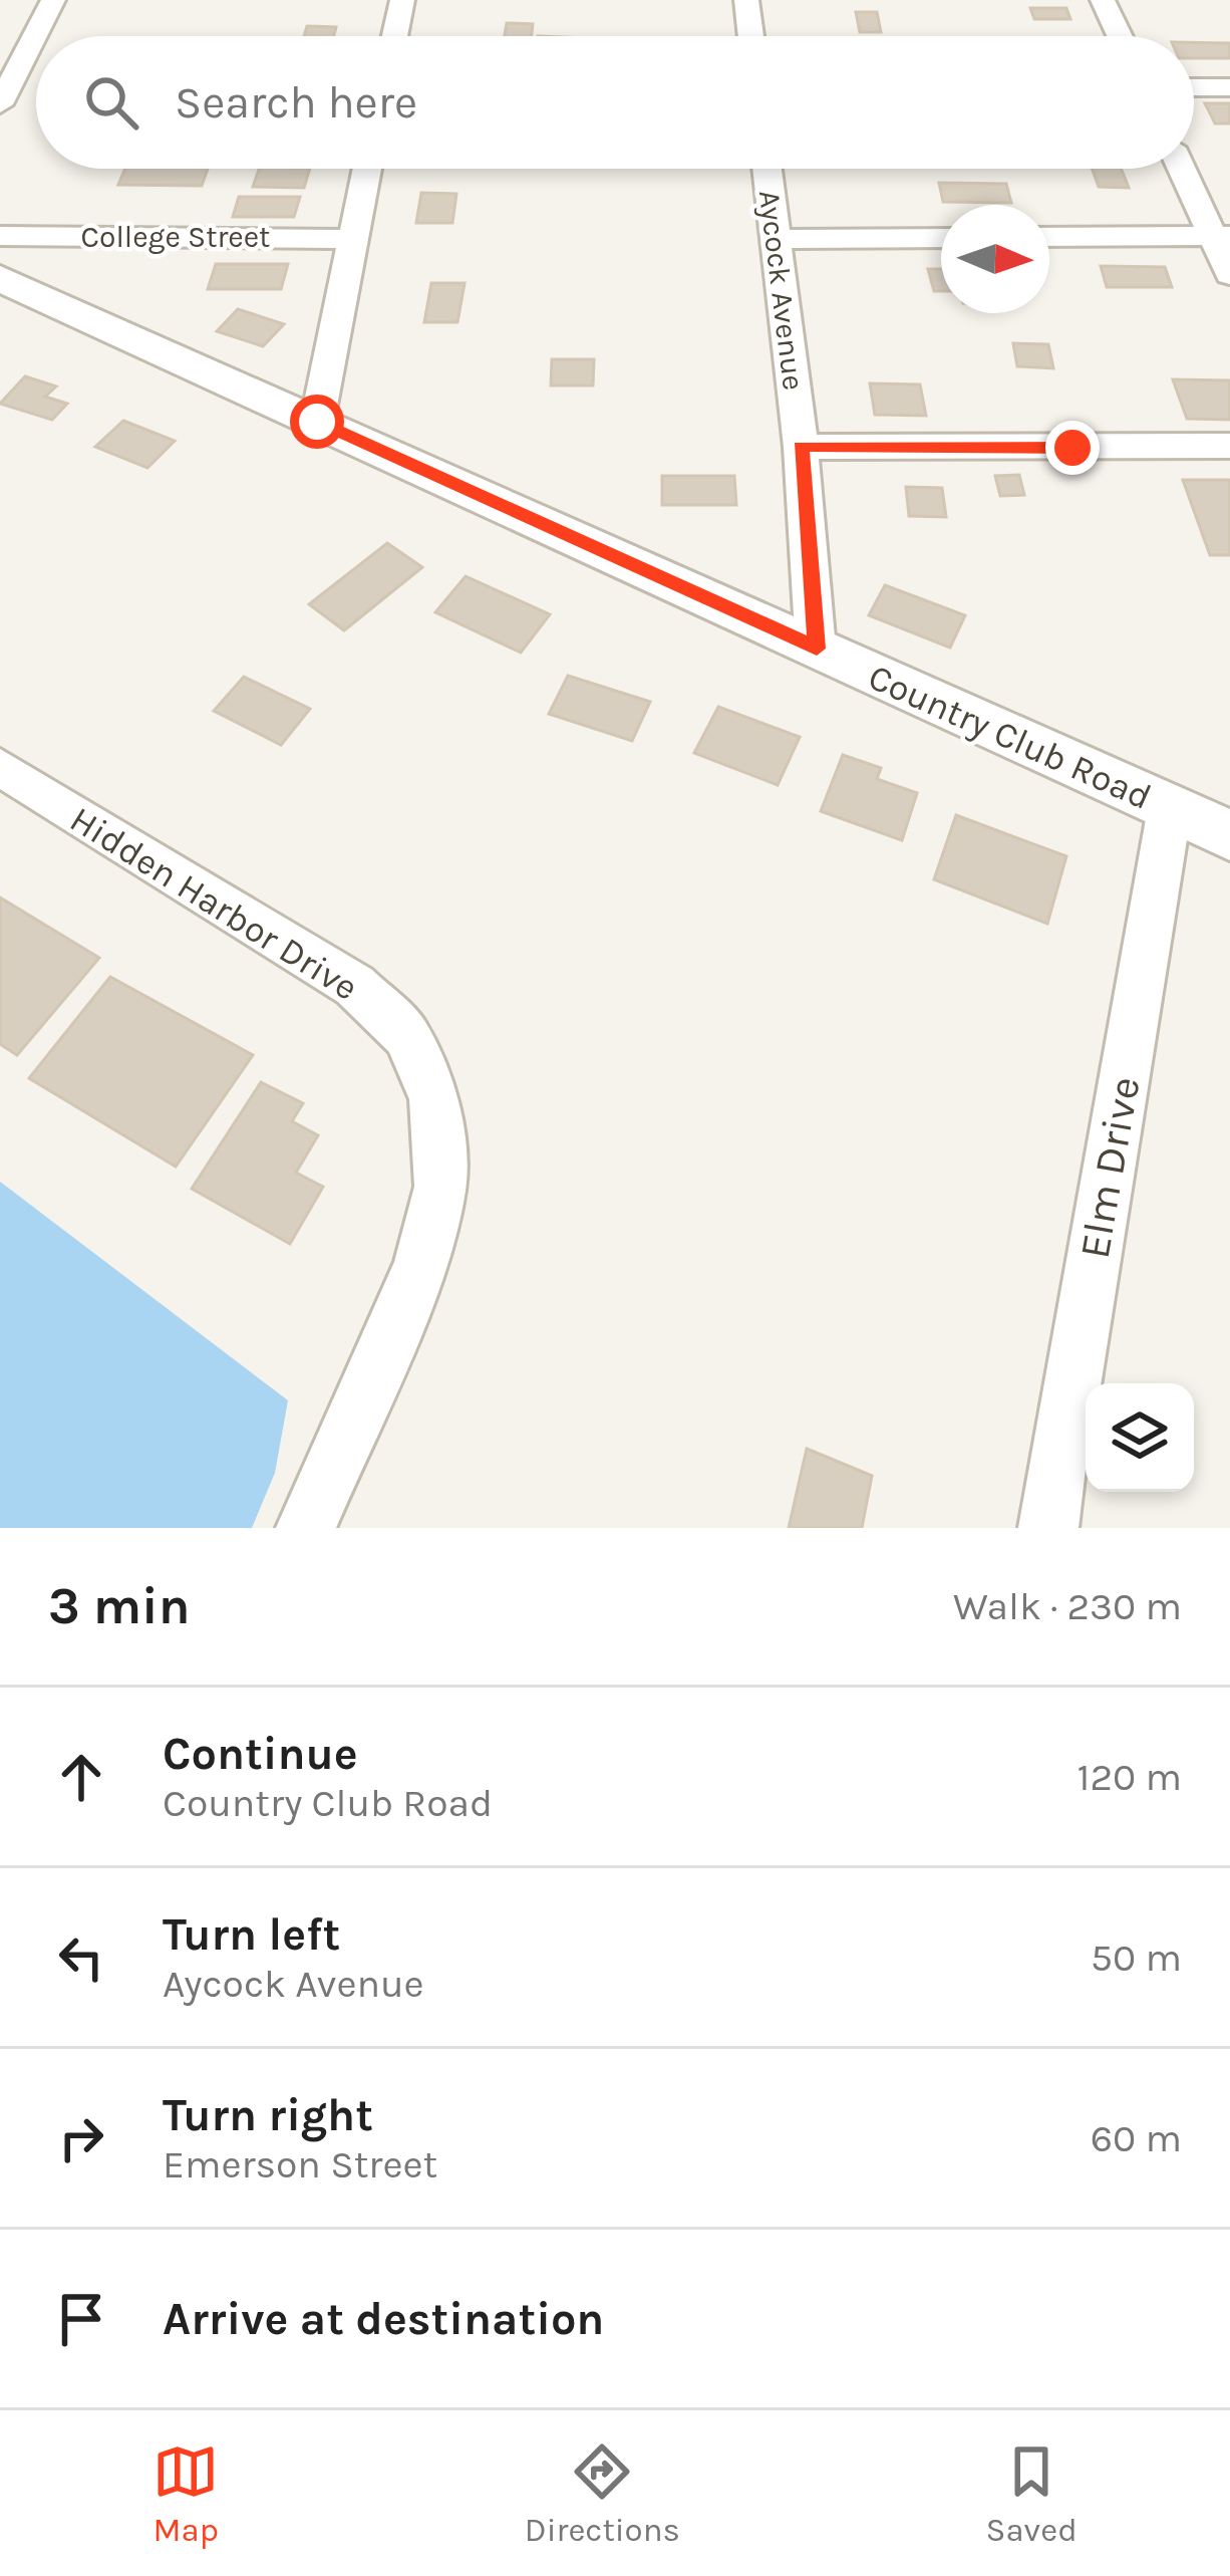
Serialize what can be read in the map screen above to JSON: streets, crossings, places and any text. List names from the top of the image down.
{
  "streets": {
    "street": [
      "College Street",
      "Aycock Avenue",
      "Country Club Road",
      "Hidden Harbor Drive",
      "Elm Drive"
    ]
  },
  "crossings": [
    ["Aycock Avenue", "Country Club Road"],
    ["Country Club Road", "Elm Drive"]
  ],
  "north": "right",
  "page": {
    "search": "Search here",
    "heading": ["3 min", "Walk · 230 m"],
    "list": [
      ["Continue", "Country Club Road", "120 m"],
      ["Turn left", "Aycock Avenue", "50 m"],
      ["Turn right", "Emerson Street", "60 m"],
      "Arrive at destination"
    ],
    "nav": ["Map", "Directions", "Saved"]
  }
}
